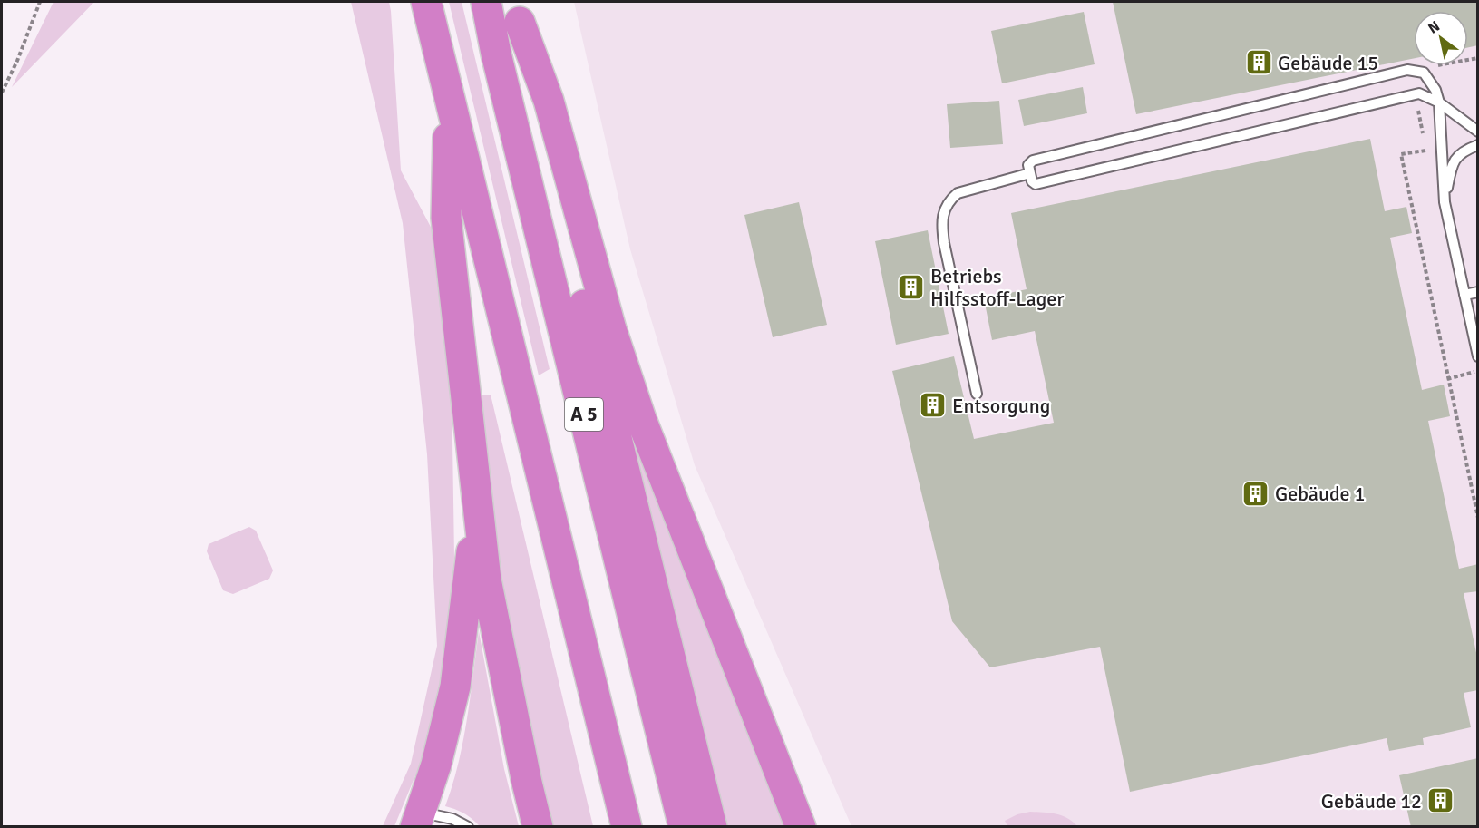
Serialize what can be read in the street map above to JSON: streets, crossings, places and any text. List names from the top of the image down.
{
  "streets": {
    "highway": ["A 5"]
  },
  "places": {
    "building": [
      "Gebäude 15",
      "Betriebs Hilfsstoff-Lager",
      "Entsorgung",
      "Gebäude 1",
      "Gebäude 12"
    ]
  },
  "north": "top left"
}
